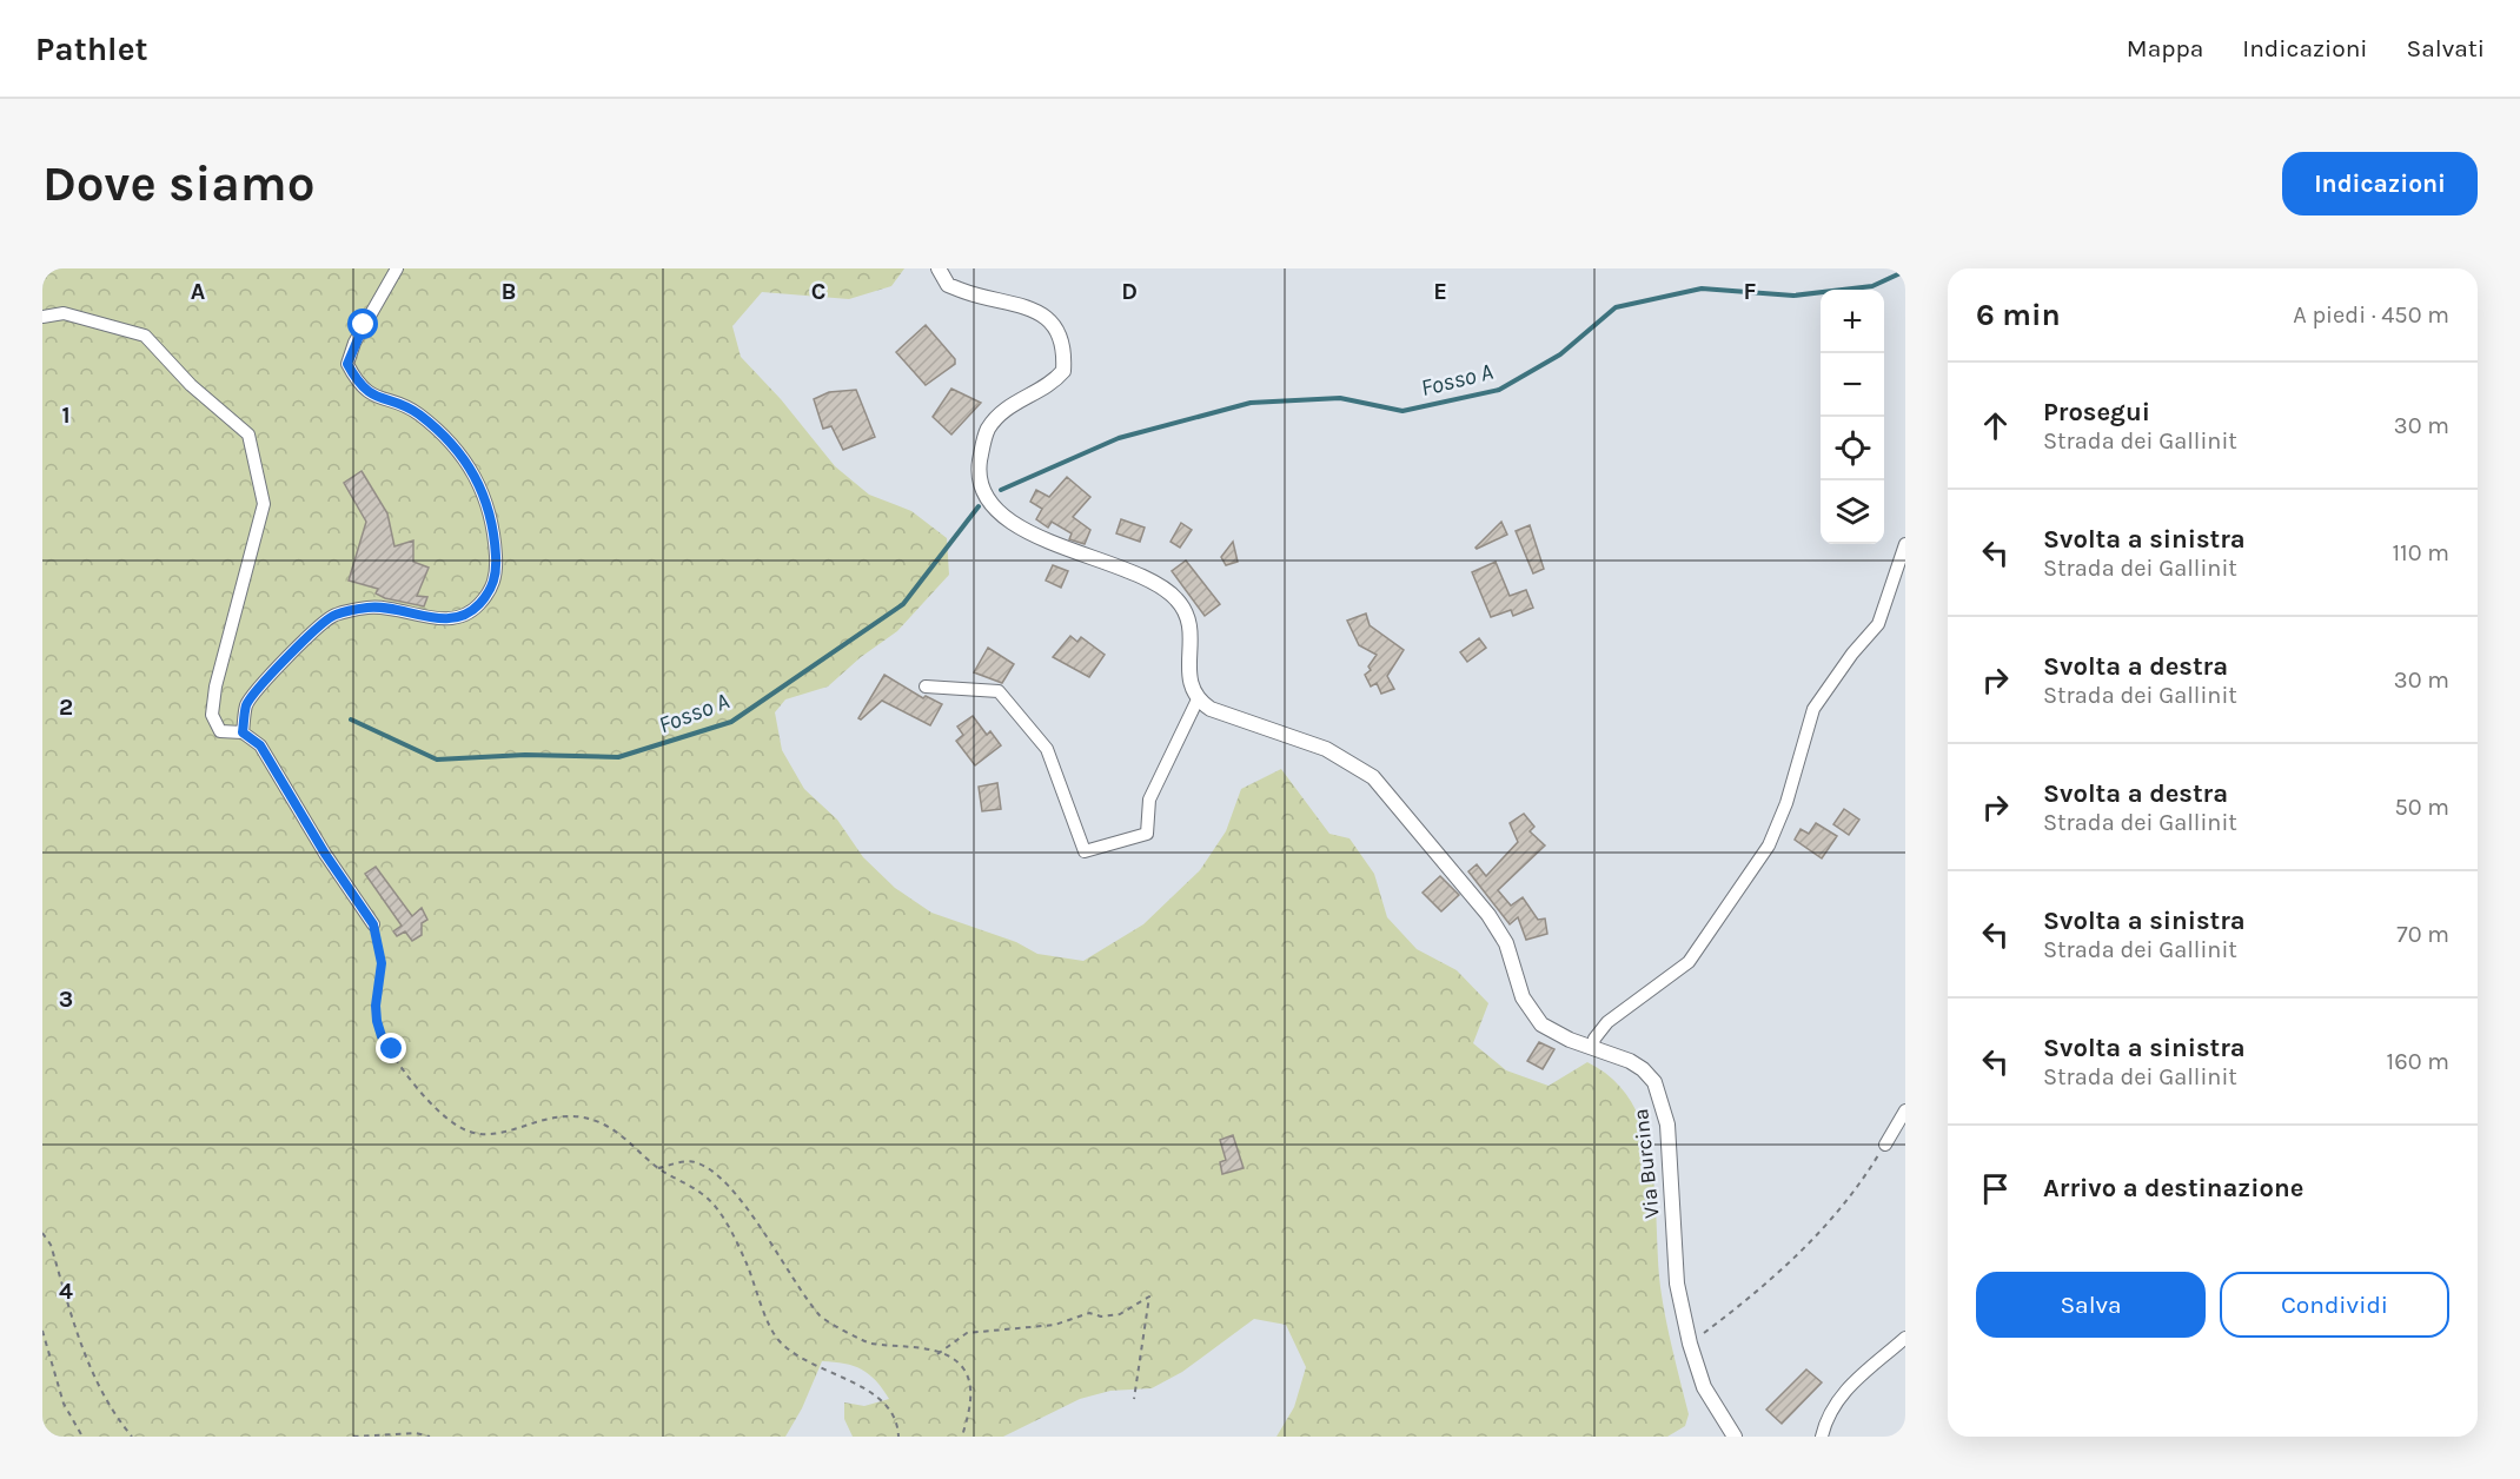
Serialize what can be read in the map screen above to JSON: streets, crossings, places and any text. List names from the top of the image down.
{
  "streets": {
    "street": ["Via Burcina"]
  },
  "water": ["Fosso A"],
  "page": {
    "header": "Pathlet",
    "nav": ["Mappa", "Indicazioni", "Salvati"],
    "buttons": [
      "Indicazioni",
      ["Salva", "Condividi"]
    ],
    "title": "Dove siamo",
    "heading": ["6 min", "A piedi · 450 m"],
    "map_buttons": ["+", "−"],
    "list": [
      ["Prosegui", "Strada dei Gallinit", "30 m"],
      ["Svolta a sinistra", "Strada dei Gallinit", "110 m"],
      ["Svolta a destra", "Strada dei Gallinit", "30 m"],
      ["Svolta a destra", "Strada dei Gallinit", "50 m"],
      ["Svolta a sinistra", "Strada dei Gallinit", "70 m"],
      ["Svolta a sinistra", "Strada dei Gallinit", "160 m"],
      "Arrivo a destinazione"
    ]
  },
  "grid": {
    "columns": [
      "A",
      "B",
      "C",
      "D",
      "E",
      "F"
    ],
    "rows": [
      "1",
      "2",
      "3",
      "4"
    ]
  }
}
